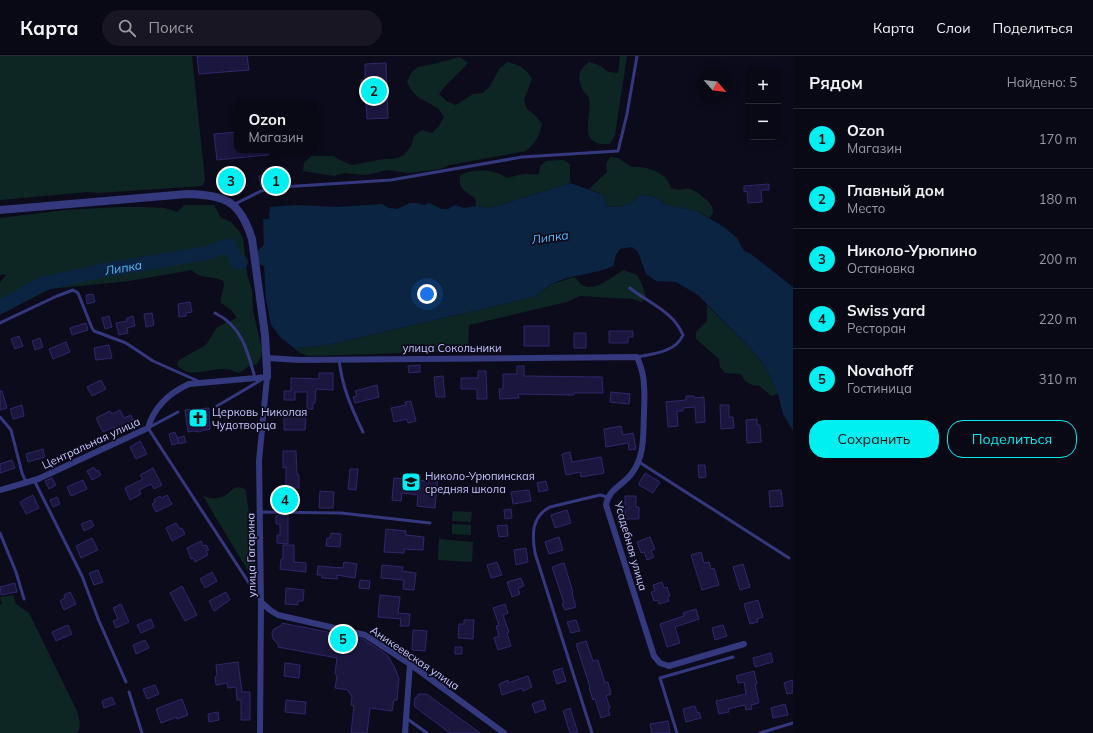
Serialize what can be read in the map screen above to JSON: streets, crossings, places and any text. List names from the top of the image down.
{
  "streets": {
    "street": [
      "улица Сокольники",
      "Центральная улица",
      "Усадебная улица",
      "улица Гагарина",
      "Аникеевская улица"
    ]
  },
  "crossings": [
    ["улица Сокольники", "Усадебная улица"],
    ["Центральная улица", "улица Гагарина"],
    ["улица Гагарина", "Аникеевская улица"]
  ],
  "water": ["Липка"],
  "places": {
    "church": ["Церковь Николая Чудотворца"],
    "school or university": ["Николо-Урюпинская средняя школа"]
  },
  "north": "bottom right",
  "page": {
    "header": "Карта",
    "search": "Поиск",
    "nav": ["Карта", "Слои", "Поделиться"],
    "heading": ["Рядом", "Найдено: 5"],
    "map_buttons": ["+", "−"],
    "pins": [
      "2",
      "1",
      "3",
      "4",
      "5"
    ],
    "popup": ["Ozon", "Магазин"],
    "list": [
      {
        "mark": "1",
        "name": "Ozon",
        "note": "Магазин",
        "value": "170 m"
      },
      {
        "mark": "2",
        "name": "Главный дом",
        "note": "Место",
        "value": "180 m"
      },
      {
        "mark": "3",
        "name": "Николо-Урюпино",
        "note": "Остановка",
        "value": "200 m"
      },
      {
        "mark": "4",
        "name": "Swiss yard",
        "note": "Ресторан",
        "value": "220 m"
      },
      {
        "mark": "5",
        "name": "Novahoff",
        "note": "Гостиница",
        "value": "310 m"
      }
    ],
    "buttons": ["Сохранить", "Поделиться"]
  }
}
